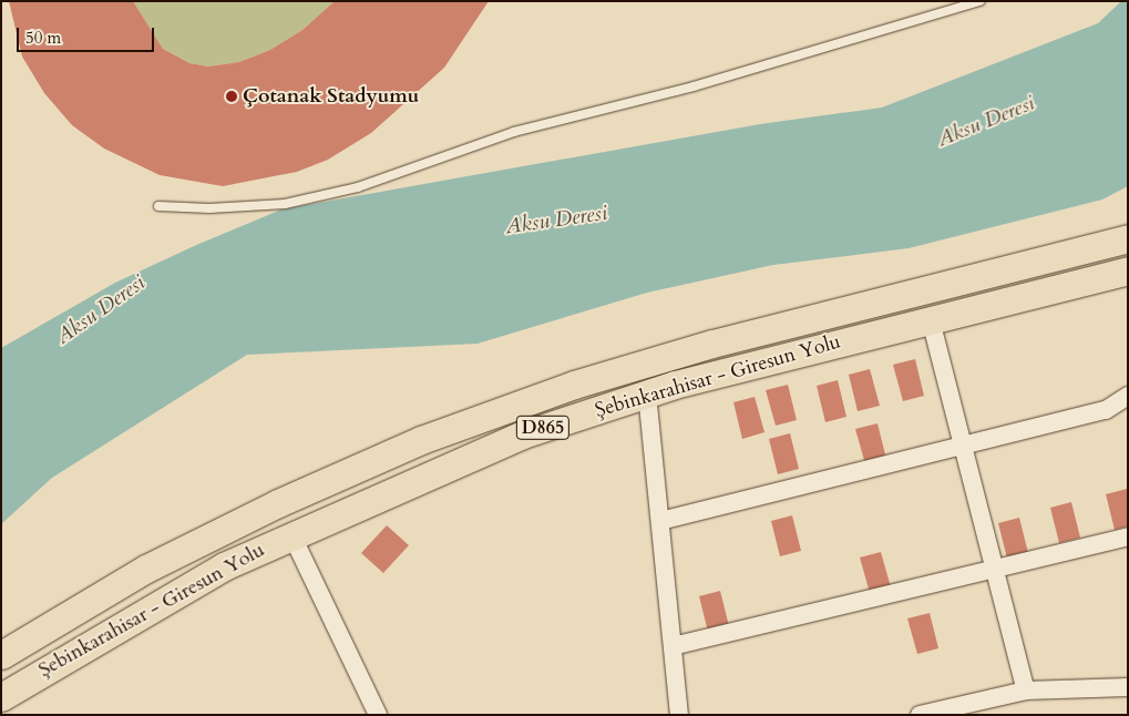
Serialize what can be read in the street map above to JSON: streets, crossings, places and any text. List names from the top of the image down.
{
  "streets": {
    "main road": ["Şebinkarahisar - Giresun Yolu", "D865"]
  },
  "water": ["Aksu Deresi"],
  "places": ["Çotanak Stadyumu"],
  "scale_bar": "50 m"
}
